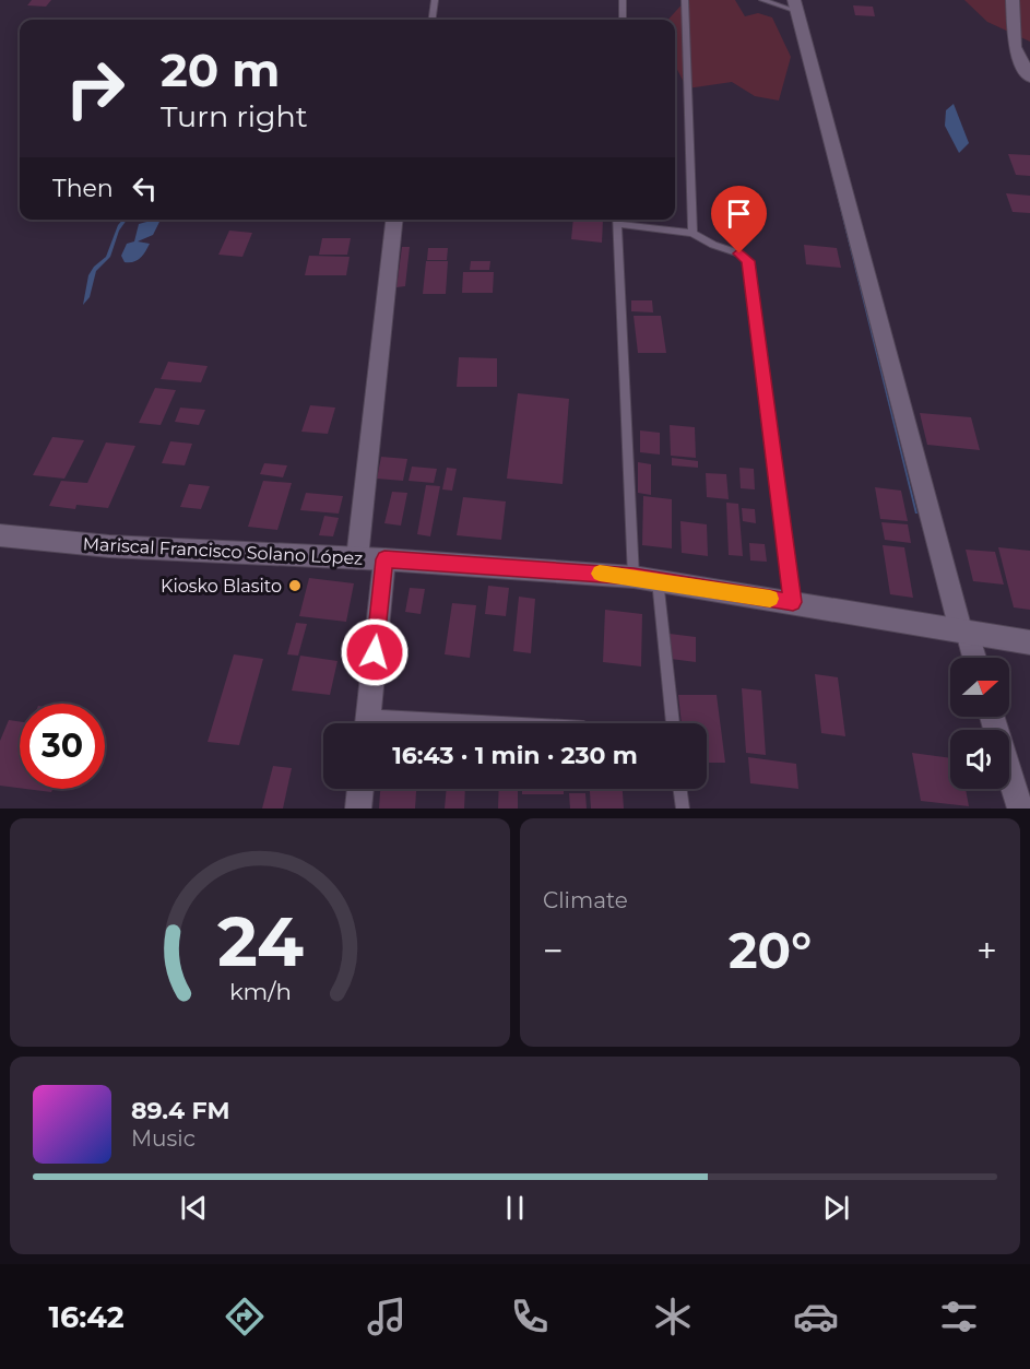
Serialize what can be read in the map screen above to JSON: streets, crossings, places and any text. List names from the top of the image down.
{
  "streets": {
    "street": ["Mariscal Francisco Solano López"]
  },
  "places": ["Kiosko Blasito"],
  "north": "right",
  "page": {
    "turn": ["20 m", "Turn right"],
    "then": "Then",
    "limit": "30",
    "trip": "16:43 · 1 min · 230 m",
    "tile": "Climate",
    "heat": ["−", "20°", "+"],
    "song": ["89.4 FM", "Music"],
    "tabs": "16:42",
    "gauge": ["24", "km/h"]
  }
}
